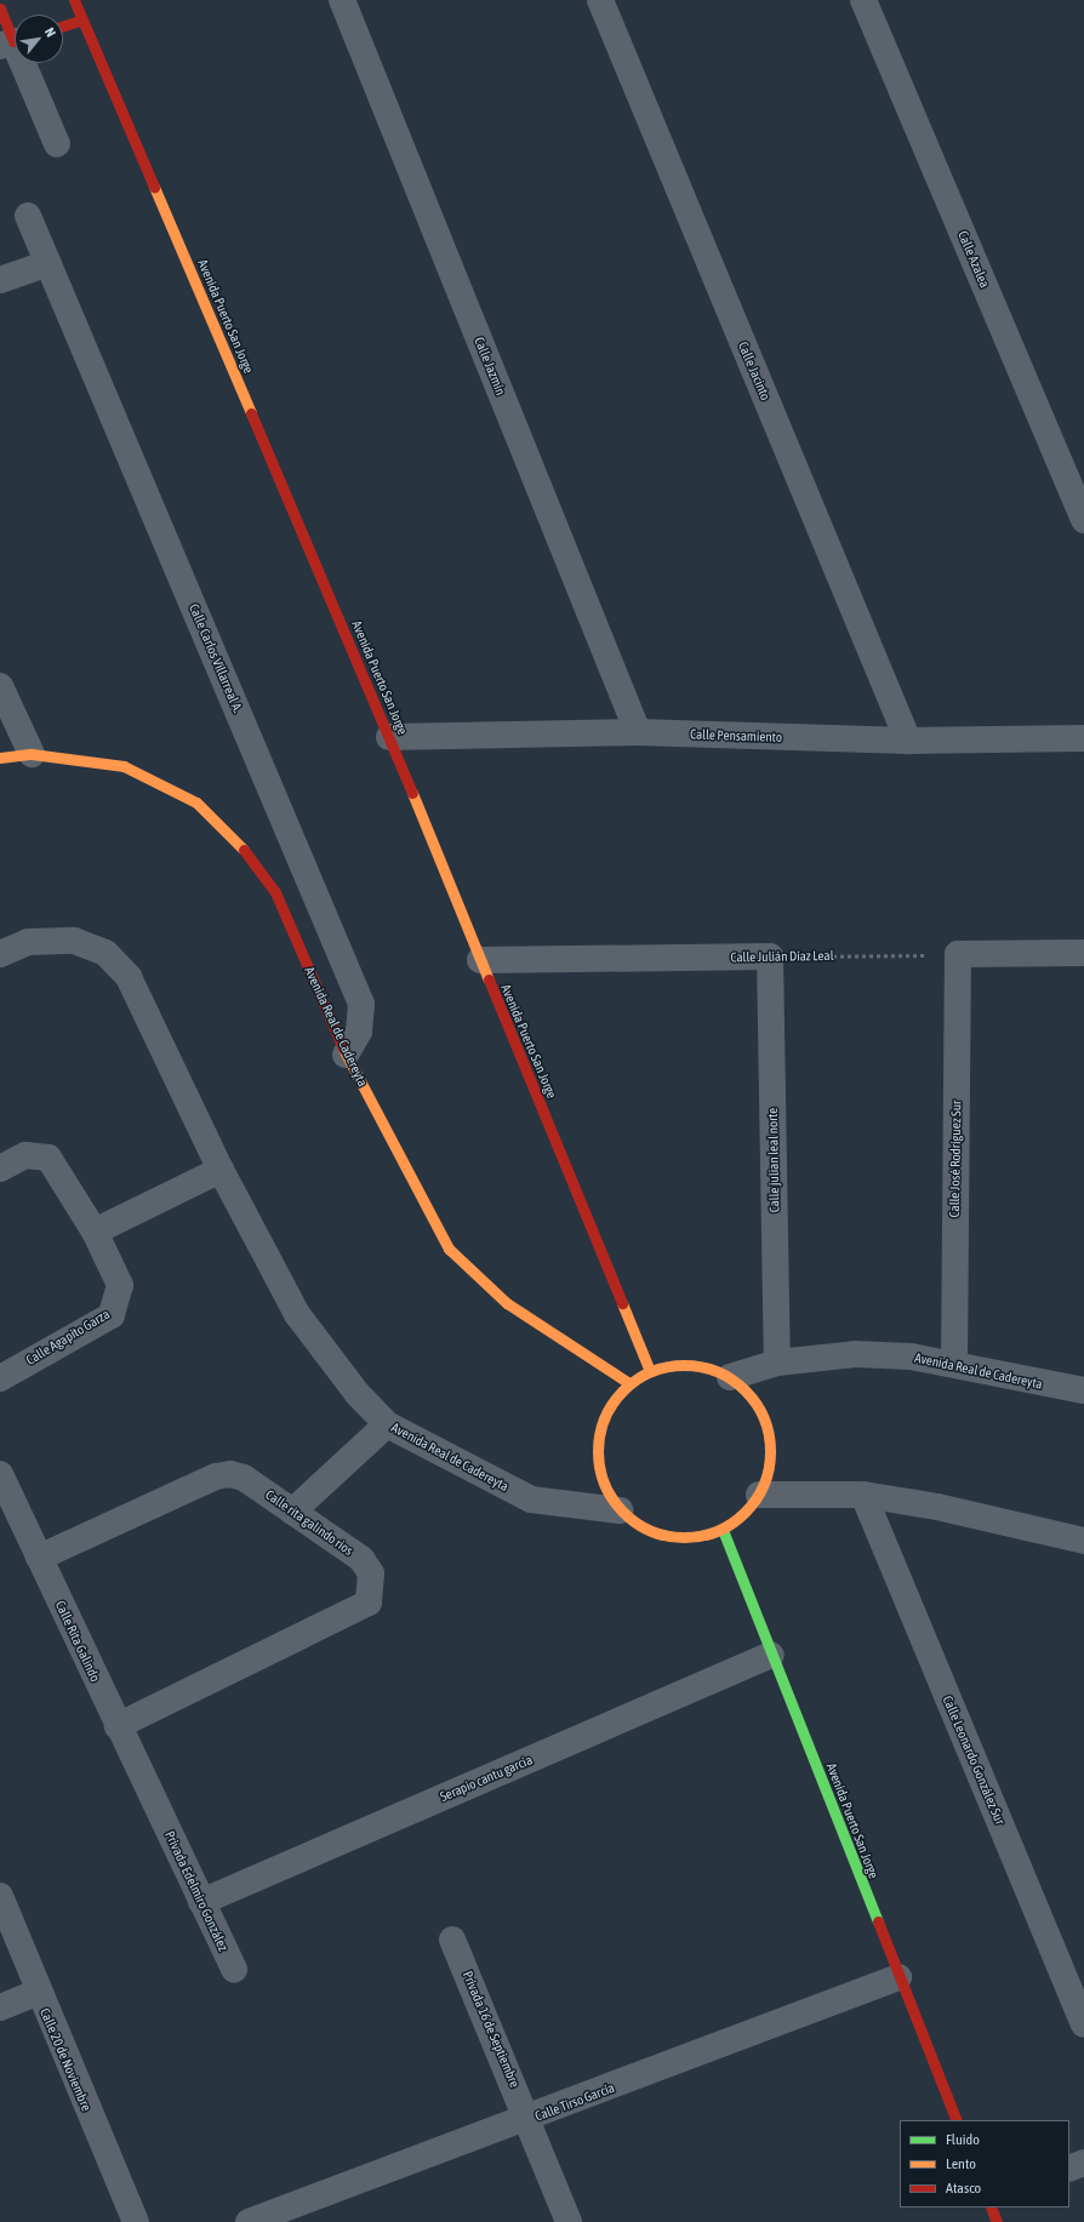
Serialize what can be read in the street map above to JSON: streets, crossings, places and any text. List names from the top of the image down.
{
  "streets": {
    "street": [
      "Calle Azalea",
      "Avenida Puerto San Jorge",
      "Calle Jazmín",
      "Calle Jacinto",
      "Calle Carlos Villarreal A.",
      "Calle Pensamiento",
      "Calle Julián Díaz Leal",
      "Avenida Real de Cadereyta",
      "Calle José Rodríguez Sur",
      "Calle julian leal norte",
      "Calle Agapito Garza",
      "Calle rita galindo rios",
      "Calle Rita Galindo",
      "Calle Leonardo González Sur",
      "Serapio cantu garcia",
      "Privada Edelmiro González",
      "Privada 16 de Septiembre",
      "Calle 20 de Noviembre",
      "Calle Tirso García"
    ]
  },
  "crossings": [
    ["Avenida Puerto San Jorge", "Calle Pensamiento"],
    ["Avenida Puerto San Jorge", "Calle Julián Díaz Leal"],
    ["Avenida Puerto San Jorge", "Avenida Real de Cadereyta"],
    ["Avenida Puerto San Jorge", "Serapio cantu garcia"],
    ["Avenida Puerto San Jorge", "Calle Tirso García"],
    ["Calle Jazmín", "Calle Pensamiento"],
    ["Calle Jacinto", "Calle Pensamiento"],
    ["Calle Carlos Villarreal A.", "Avenida Real de Cadereyta"],
    ["Calle Julián Díaz Leal", "Calle José Rodríguez Sur"],
    ["Calle Julián Díaz Leal", "Calle julian leal norte"],
    ["Avenida Real de Cadereyta", "Calle José Rodríguez Sur"],
    ["Avenida Real de Cadereyta", "Calle julian leal norte"],
    ["Calle rita galindo rios", "Calle Rita Galindo"],
    ["Calle Rita Galindo", "Privada Edelmiro González"],
    ["Serapio cantu garcia", "Privada Edelmiro González"],
    ["Privada 16 de Septiembre", "Calle Tirso García"]
  ],
  "legend": ["Fluido", "Lento", "Atasco"],
  "north": "top right"
}
